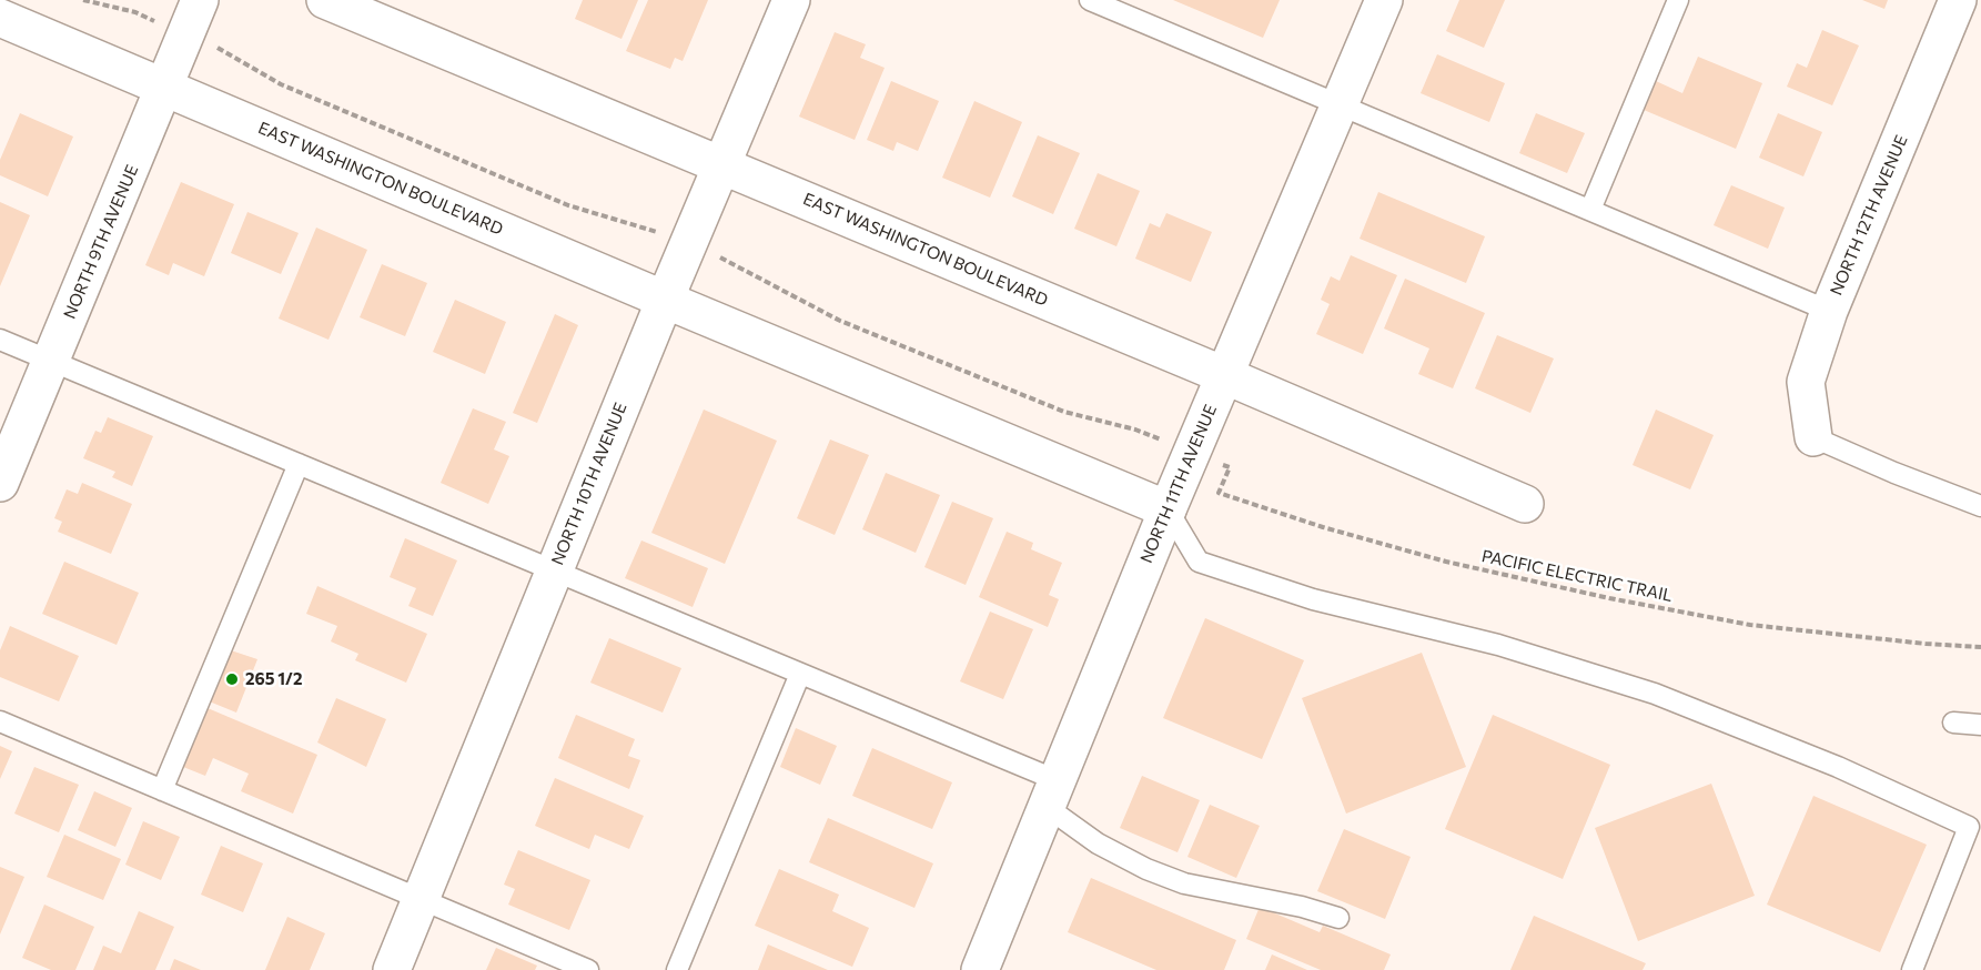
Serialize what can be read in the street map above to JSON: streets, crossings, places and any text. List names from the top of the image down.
{
  "streets": {
    "street": [
      "EAST WASHINGTON BOULEVARD",
      "NORTH 12TH AVENUE",
      "NORTH 9TH AVENUE",
      "NORTH 10TH AVENUE",
      "NORTH 11TH AVENUE"
    ],
    "path": ["PACIFIC ELECTRIC TRAIL"]
  },
  "crossings": [
    ["EAST WASHINGTON BOULEVARD", "NORTH 9TH AVENUE"],
    ["EAST WASHINGTON BOULEVARD", "NORTH 10TH AVENUE"],
    ["EAST WASHINGTON BOULEVARD", "NORTH 11TH AVENUE"]
  ],
  "places": ["265 1/2"]
}
